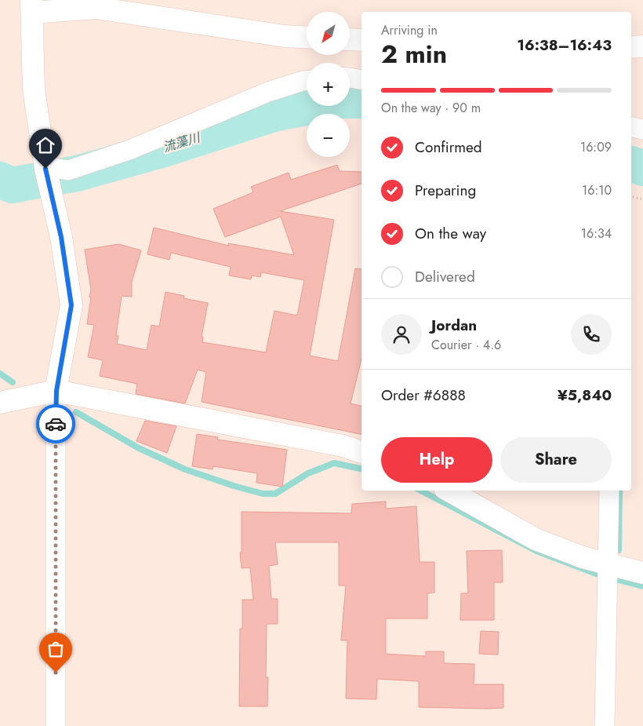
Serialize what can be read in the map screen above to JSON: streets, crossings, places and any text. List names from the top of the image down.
{
  "water": ["流藻川"],
  "north": "bottom left",
  "page": {
    "map_buttons": ["+", "−"],
    "heading": ["2 min", "Arriving in", "16:38–16:43"],
    "panel": [
      "Jordan",
      "Courier · 4.6",
      "Order #6888",
      "¥5,840"
    ],
    "bar": "On the way · 90 m",
    "list": [
      ["Confirmed", "16:09"],
      ["Preparing", "16:10"],
      ["On the way", "16:34"],
      "Delivered"
    ],
    "buttons": ["Help", "Share"]
  }
}
